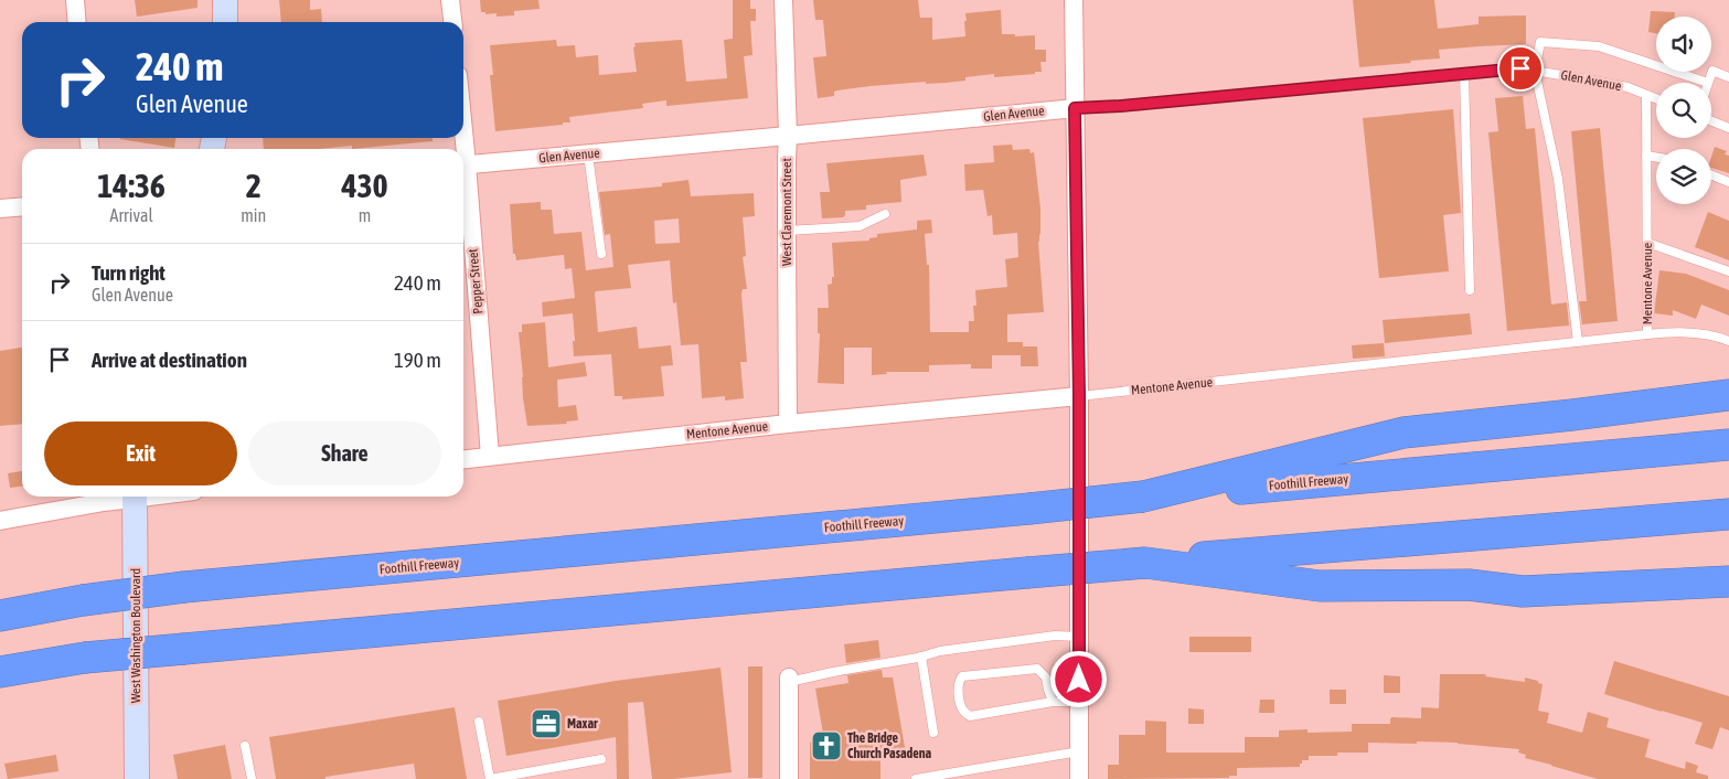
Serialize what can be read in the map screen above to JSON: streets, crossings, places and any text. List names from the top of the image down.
{
  "streets": {
    "highway": ["Foothill Freeway"],
    "main road": ["West Washington Boulevard"],
    "street": [
      "Glen Avenue",
      "West Claremont Street",
      "Pepper Street",
      "Mentone Avenue"
    ]
  },
  "crossings": [
    ["Glen Avenue", "West Claremont Street"],
    ["Glen Avenue", "Mentone Avenue"],
    ["West Claremont Street", "Mentone Avenue"],
    ["Pepper Street", "Mentone Avenue"]
  ],
  "places": {
    "office": ["Maxar"],
    "church": ["The Bridge Church Pasadena"]
  },
  "page": {
    "turn": ["240 m", "Glen Avenue"],
    "eta": [
      "14:36",
      "Arrival",
      "2",
      "min",
      "430",
      "m"
    ],
    "list": [
      {
        "name": "Turn right",
        "note": "Glen Avenue",
        "value": "240 m"
      },
      {
        "name": "Arrive at destination",
        "value": "190 m"
      }
    ],
    "buttons": ["Exit", "Share"]
  }
}
